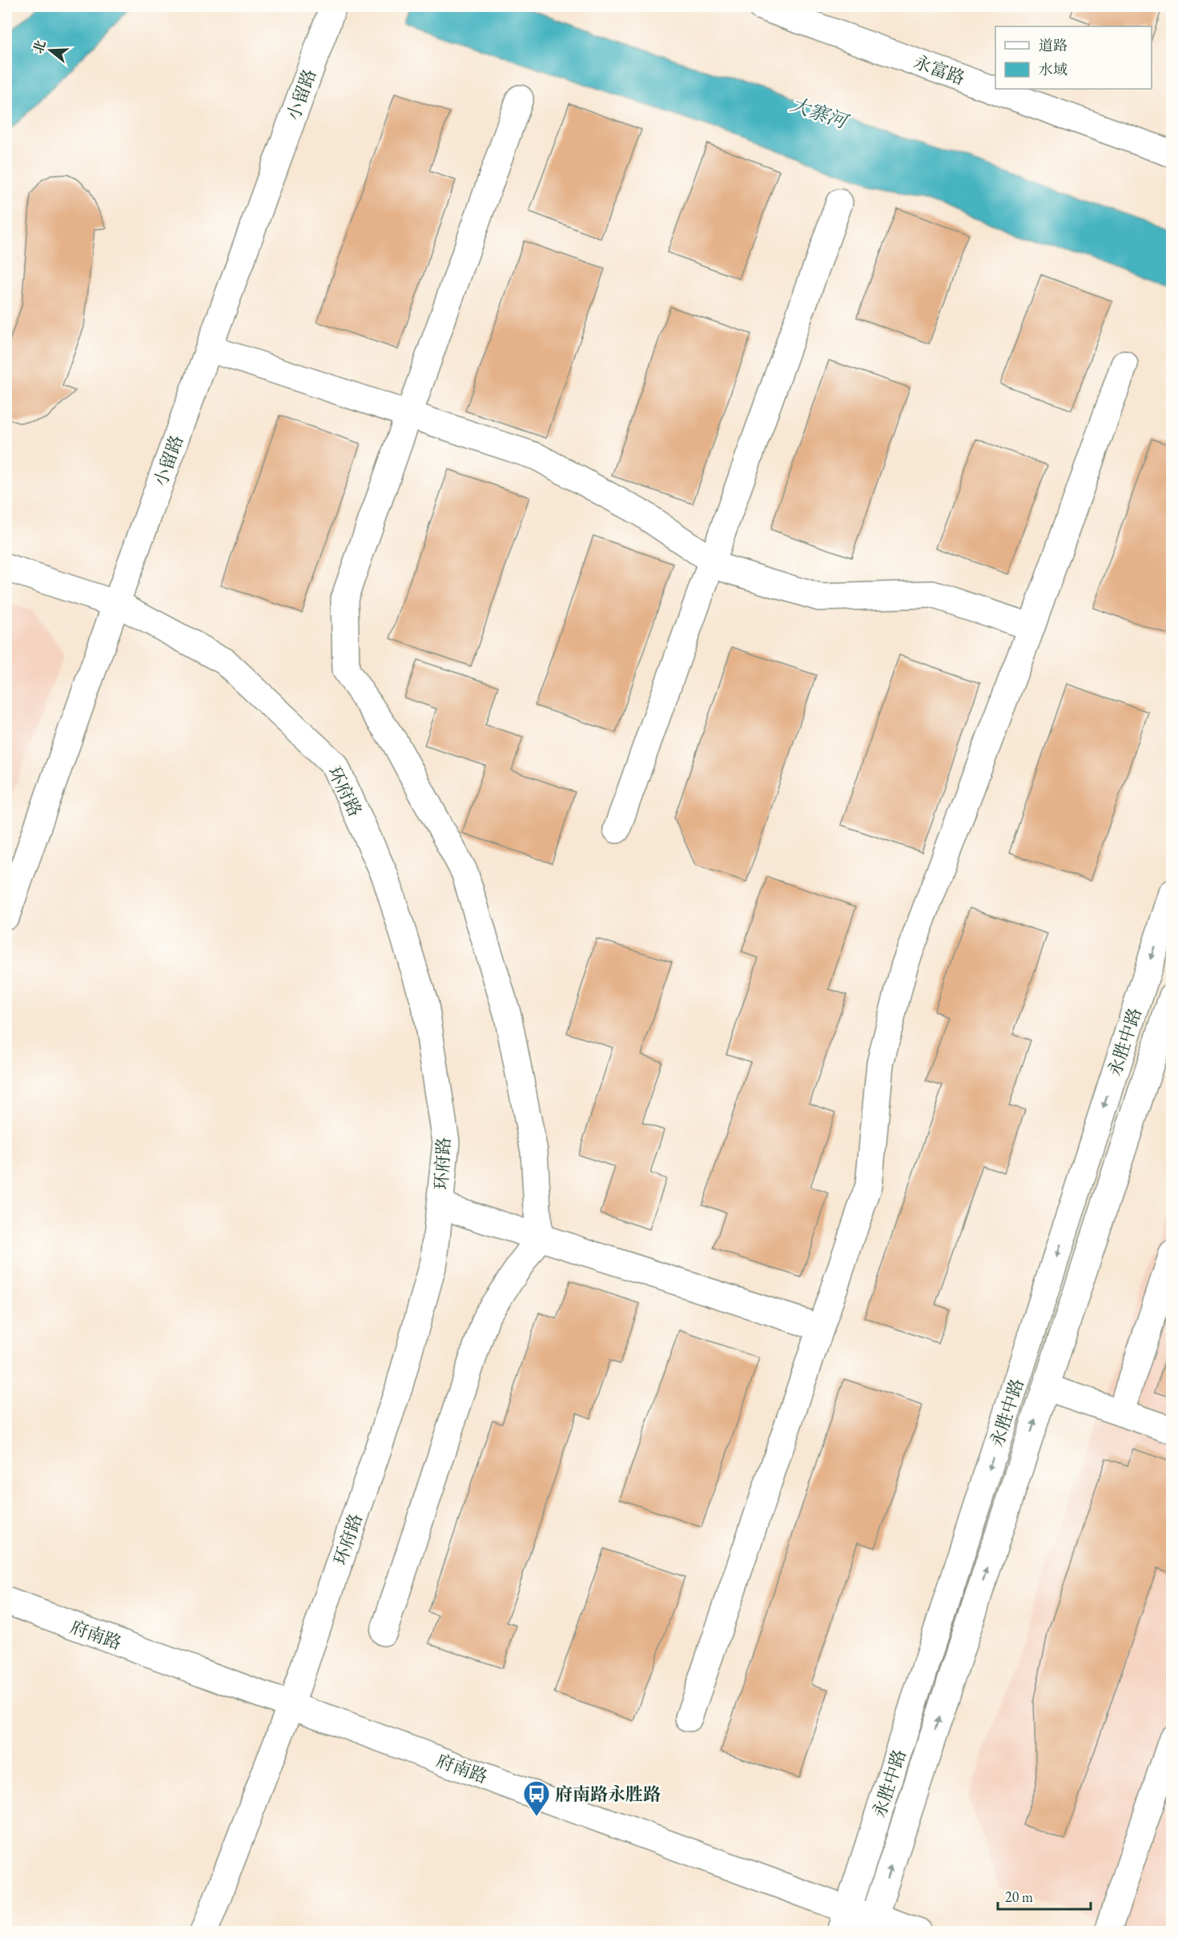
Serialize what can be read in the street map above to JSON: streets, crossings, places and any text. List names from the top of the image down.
{
  "streets": {
    "street": [
      "永富路",
      "小留路",
      "环府路",
      "永胜中路",
      "府南路"
    ]
  },
  "crossings": [
    ["小留路", "环府路"],
    ["环府路", "府南路"],
    ["永胜中路", "府南路"]
  ],
  "water": ["大寨河"],
  "places": {
    "bus stop": ["府南路永胜路"]
  },
  "legend": ["道路", "水域"],
  "scale_bar": "20 m",
  "north": "left"
}
